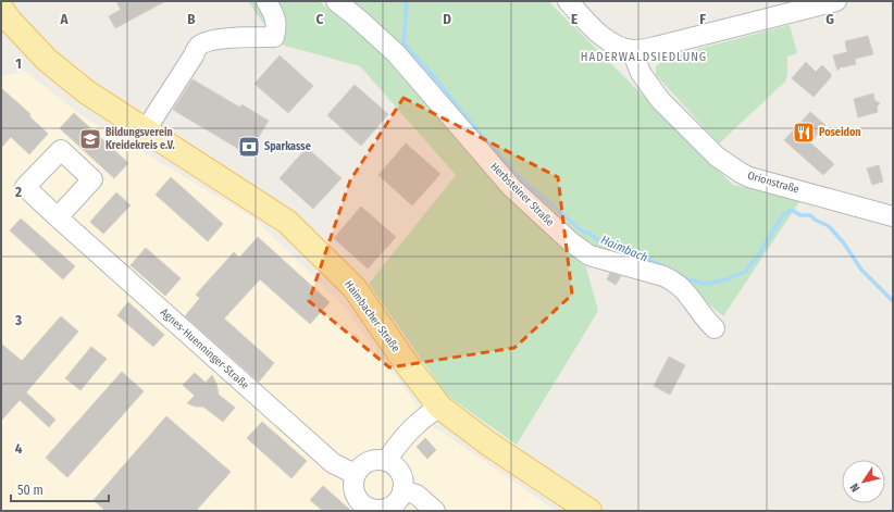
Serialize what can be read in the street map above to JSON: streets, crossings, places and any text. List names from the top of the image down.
{
  "streets": {
    "main road": ["Haimbacher Straße"],
    "street": ["Orionstraße", "Herbsteiner Straße", "Agnes-Huenninger-Straße"]
  },
  "districts": ["HADERWALDSIEDLUNG"],
  "water": ["Haimbach"],
  "places": {
    "restaurant": ["Poseidon"],
    "school or university": ["Bildungsverein Kreidekreis e.V."],
    "bank": ["Sparkasse"]
  },
  "scale_bar": "50 m",
  "north": "bottom left",
  "grid": {
    "columns": [
      "A",
      "B",
      "C",
      "D",
      "E",
      "F",
      "G"
    ],
    "rows": [
      "1",
      "2",
      "3",
      "4"
    ]
  }
}
